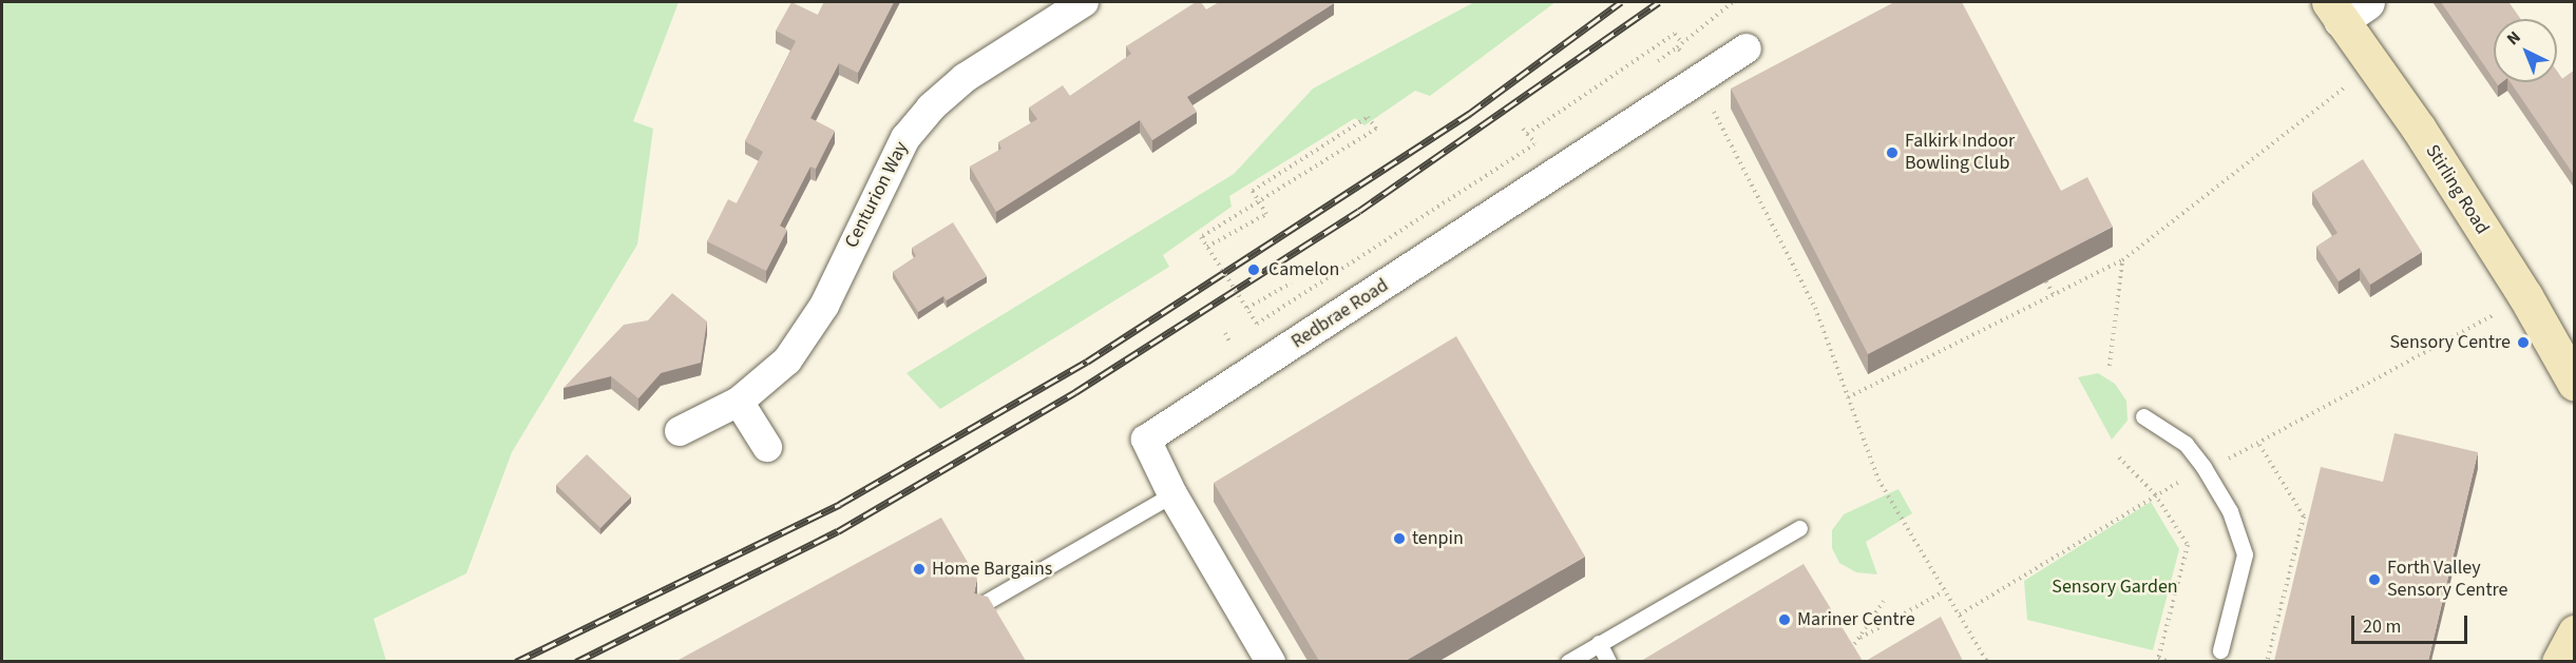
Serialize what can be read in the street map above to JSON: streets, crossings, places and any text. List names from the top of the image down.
{
  "streets": {
    "main road": ["Stirling Road"],
    "street": ["Centurion Way", "Redbrae Road"]
  },
  "parks": ["Sensory Garden"],
  "places": [
    "Falkirk Indoor Bowling Club",
    "Camelon",
    "Sensory Centre",
    "tenpin",
    "Home Bargains",
    "Forth Valley Sensory Centre",
    "Mariner Centre"
  ],
  "scale_bar": "20 m",
  "north": "top left"
}
